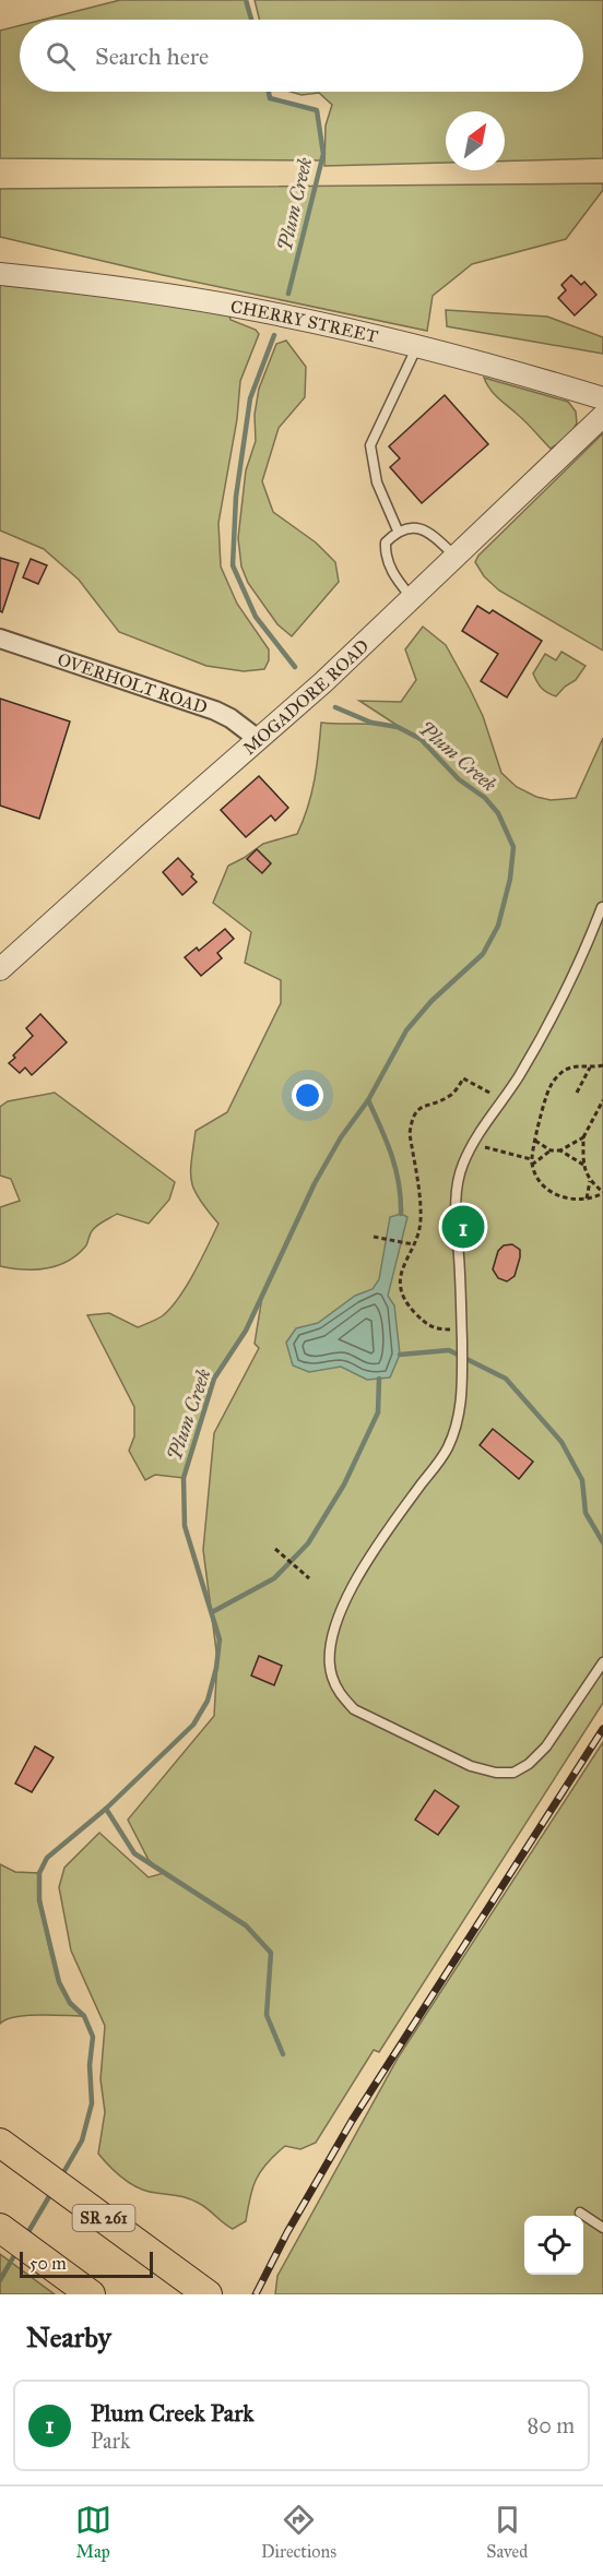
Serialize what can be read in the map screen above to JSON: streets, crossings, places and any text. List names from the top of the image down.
{
  "streets": {
    "main road": ["SR 261"],
    "street": ["CHERRY STREET", "OVERHOLT ROAD", "MOGADORE ROAD"]
  },
  "crossings": [
    ["OVERHOLT ROAD", "MOGADORE ROAD"]
  ],
  "water": ["Plum Creek"],
  "scale_bar": "50 m",
  "north": "top right",
  "page": {
    "search": "Search here",
    "pins": "1",
    "scale": "50 m",
    "heading": "Nearby",
    "list": [
      {
        "mark": "1",
        "name": "Plum Creek Park",
        "note": "Park",
        "value": "80 m"
      }
    ],
    "nav": ["Map", "Directions", "Saved"]
  }
}
